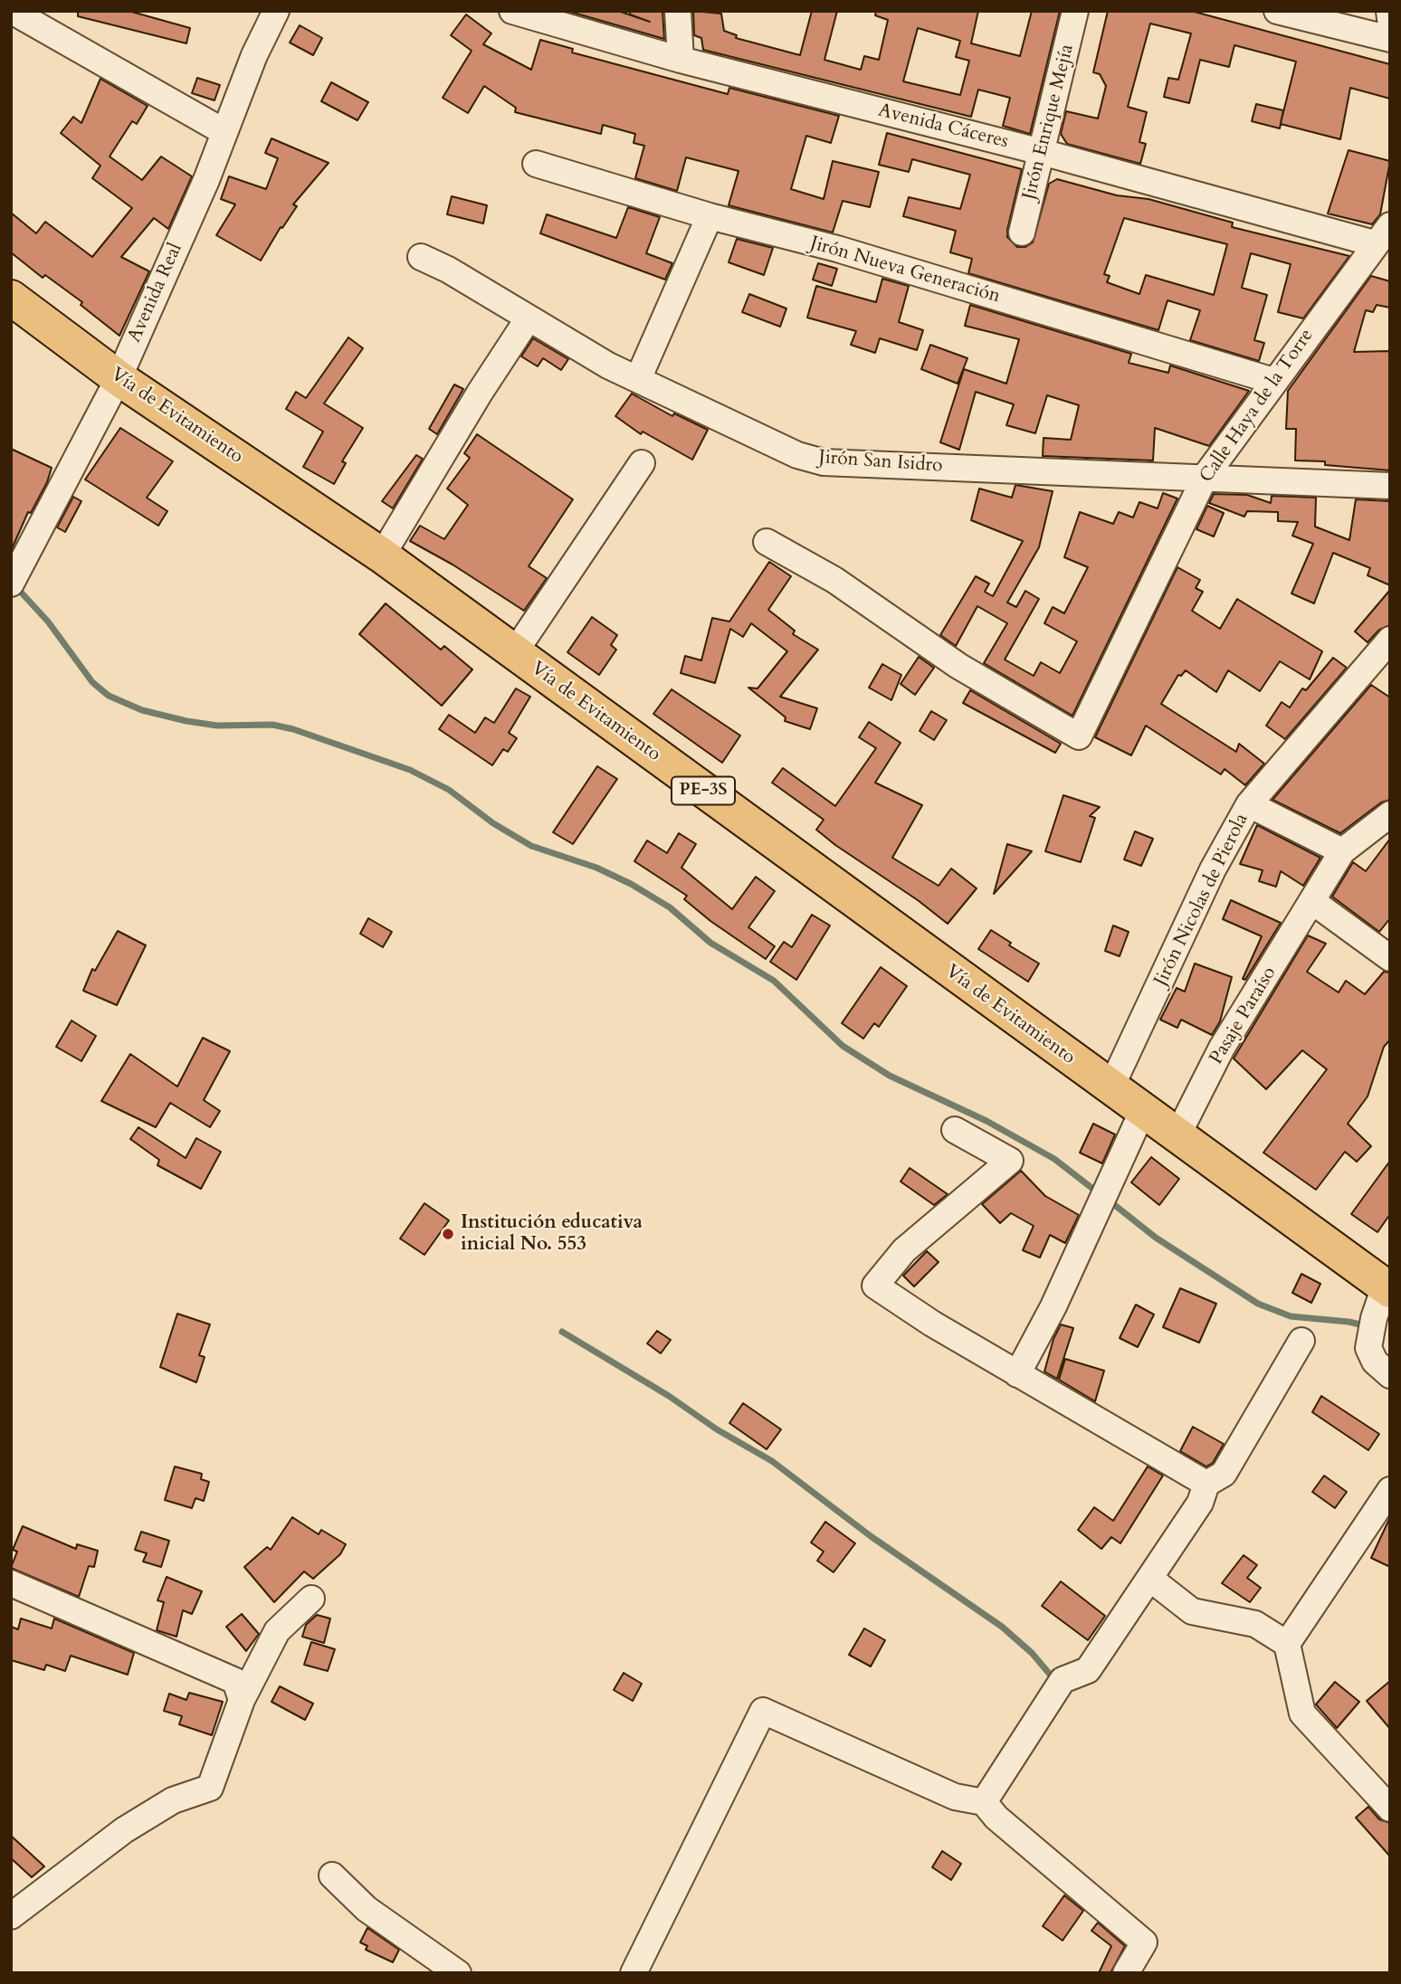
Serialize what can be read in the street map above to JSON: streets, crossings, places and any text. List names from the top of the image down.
{
  "streets": {
    "highway": ["Vía de Evitamiento", "PE-3S"],
    "street": [
      "Jirón Enrique Mejía",
      "Avenida Cáceres",
      "Jirón Nueva Generación",
      "Avenida Real",
      "Calle Haya de la Torre",
      "Jirón San Isidro",
      "Jirón Nicolas de Pierola",
      "Pasaje Paraíso"
    ]
  },
  "crossings": [
    ["Jirón Enrique Mejía", "Avenida Cáceres"],
    ["Avenida Cáceres", "Calle Haya de la Torre"],
    ["Jirón Nueva Generación", "Calle Haya de la Torre"],
    ["Avenida Real", "Vía de Evitamiento"],
    ["Calle Haya de la Torre", "Jirón San Isidro"],
    ["Vía de Evitamiento", "Jirón Nicolas de Pierola"],
    ["Vía de Evitamiento", "Pasaje Paraíso"]
  ],
  "places": ["Institución educativa inicial No. 553"]
}
